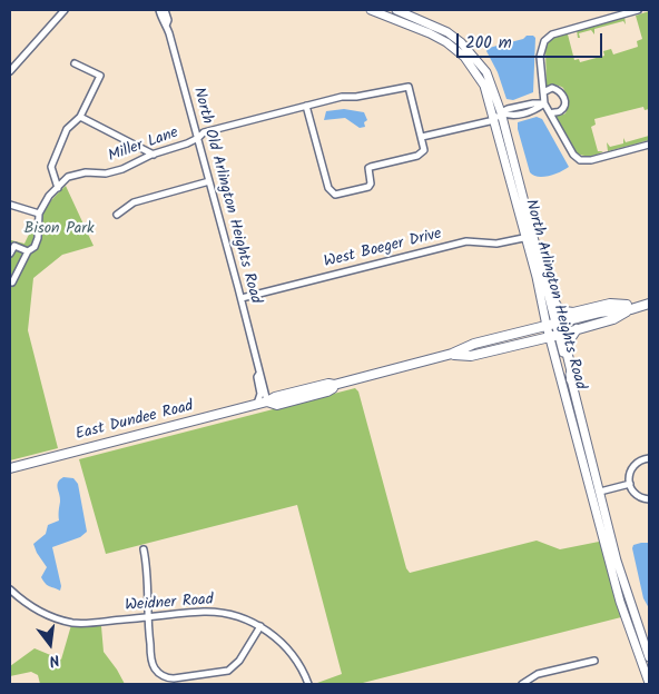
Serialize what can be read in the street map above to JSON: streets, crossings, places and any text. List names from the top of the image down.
{
  "streets": {
    "main road": ["North Arlington Heights Road", "East Dundee Road"],
    "street": [
      "Miller Lane",
      "North Old Arlington Heights Road",
      "West Boeger Drive",
      "Weidner Road"
    ]
  },
  "crossings": [
    ["Miller Lane", "North Old Arlington Heights Road"],
    ["North Old Arlington Heights Road", "West Boeger Drive"],
    ["North Old Arlington Heights Road", "East Dundee Road"],
    ["West Boeger Drive", "North Arlington Heights Road"],
    ["North Arlington Heights Road", "East Dundee Road"]
  ],
  "parks": ["Bison Park"],
  "scale_bar": "200 m",
  "north": "bottom"
}
